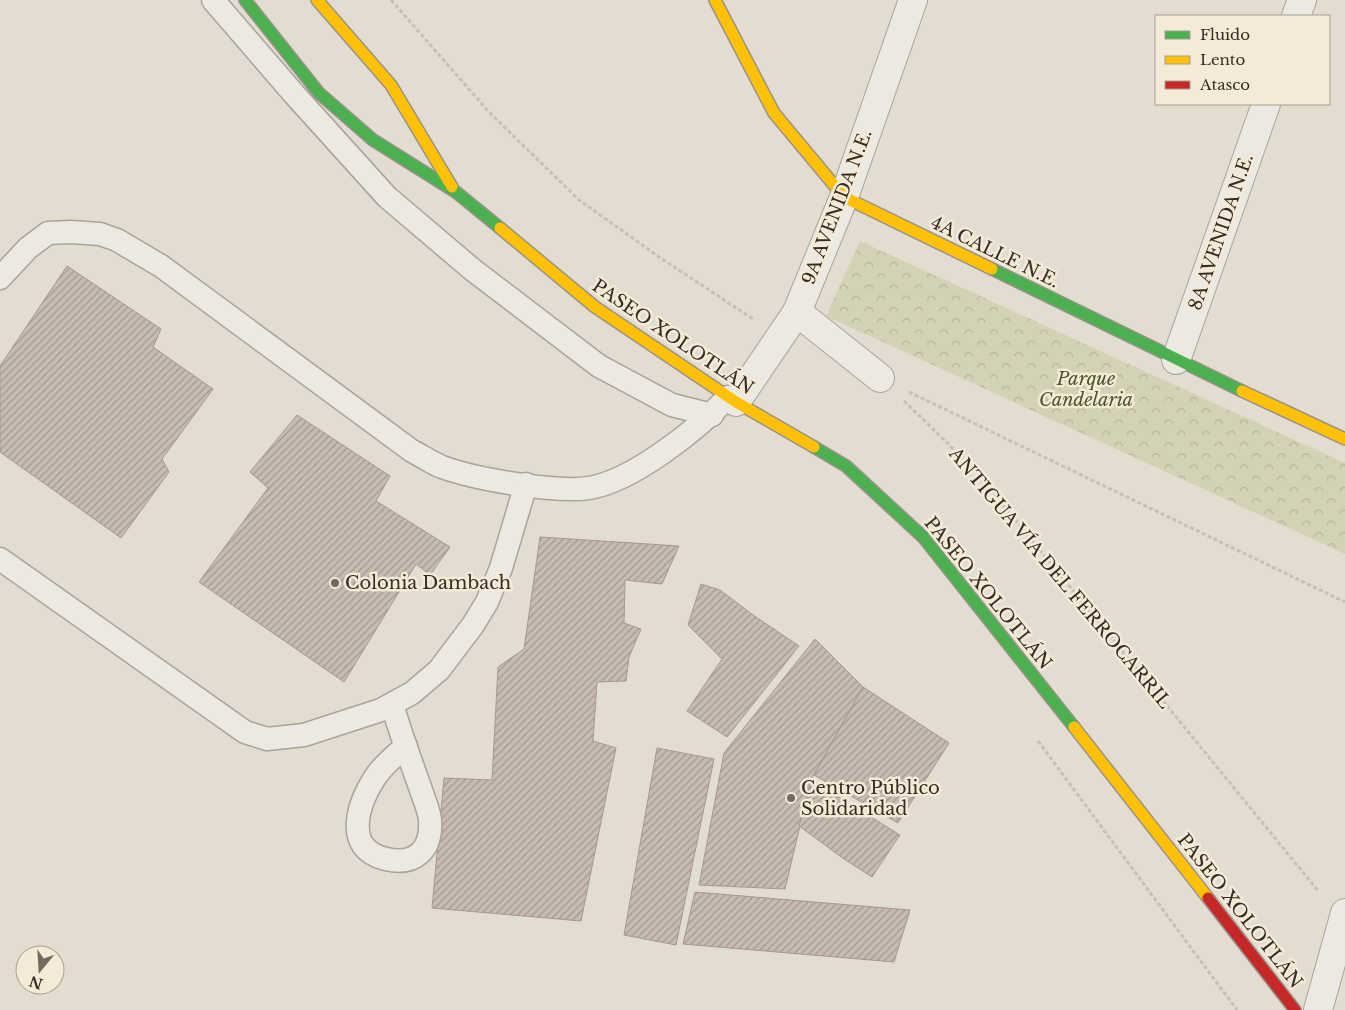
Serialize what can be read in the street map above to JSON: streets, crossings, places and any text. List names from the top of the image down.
{
  "streets": {
    "street": [
      "9A AVENIDA N.E.",
      "8A AVENIDA N.E.",
      "4A CALLE N.E.",
      "PASEO XOLOTLÁN"
    ],
    "path": ["ANTIGUA VÍA DEL FERROCARRIL"]
  },
  "crossings": [
    ["9A AVENIDA N.E.", "4A CALLE N.E."],
    ["9A AVENIDA N.E.", "PASEO XOLOTLÁN"],
    ["8A AVENIDA N.E.", "4A CALLE N.E."]
  ],
  "parks": ["Parque Candelaria"],
  "places": ["Colonia Dambach", "Centro Público Solidaridad"],
  "legend": ["Fluido", "Lento", "Atasco"],
  "north": "bottom"
}
